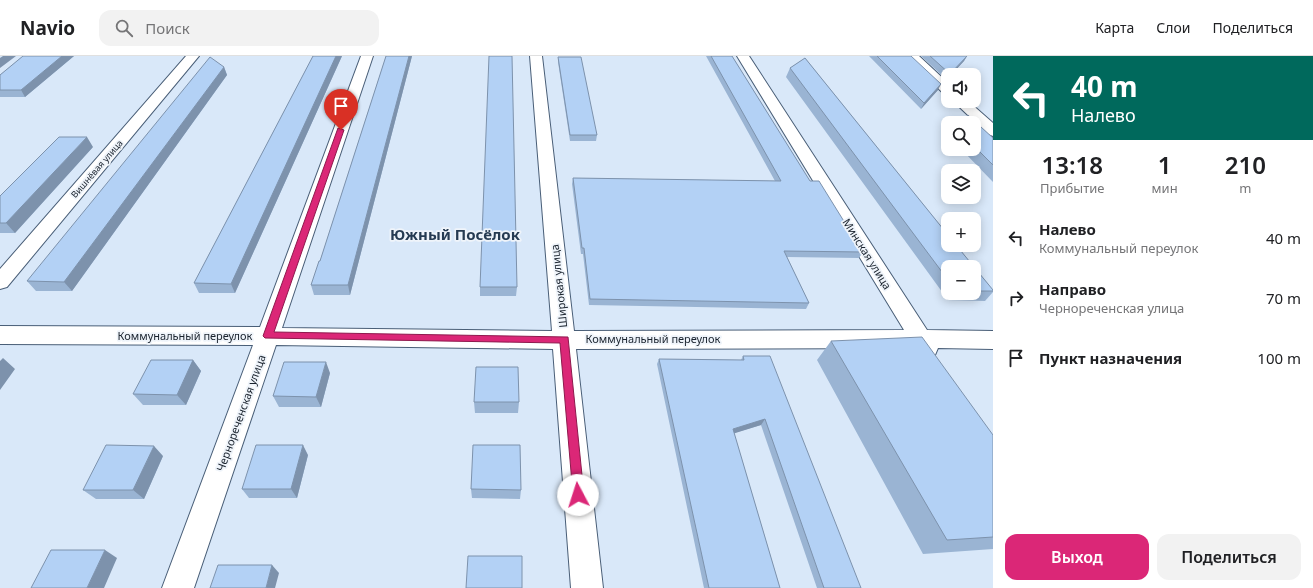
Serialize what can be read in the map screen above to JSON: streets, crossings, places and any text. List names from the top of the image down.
{
  "streets": {
    "street": [
      "Вишнёвая улица",
      "Минская улица",
      "Широкая улица",
      "Коммунальный переулок",
      "Чернореченская улица"
    ]
  },
  "crossings": [
    ["Минская улица", "Коммунальный переулок"],
    ["Широкая улица", "Коммунальный переулок"],
    ["Коммунальный переулок", "Чернореченская улица"]
  ],
  "districts": ["Южный Посёлок"],
  "page": {
    "header": "Navio",
    "search": "Поиск",
    "nav": ["Карта", "Слои", "Поделиться"],
    "turn": ["40 m", "Налево"],
    "map_buttons": ["+", "−"],
    "eta": [
      "13:18",
      "Прибытие",
      "1",
      "мин",
      "210",
      "m"
    ],
    "list": [
      {
        "name": "Налево",
        "note": "Коммунальный переулок",
        "value": "40 m"
      },
      {
        "name": "Направо",
        "note": "Чернореченская улица",
        "value": "70 m"
      },
      {
        "name": "Пункт назначения",
        "value": "100 m"
      }
    ],
    "buttons": ["Выход", "Поделиться"]
  }
}
